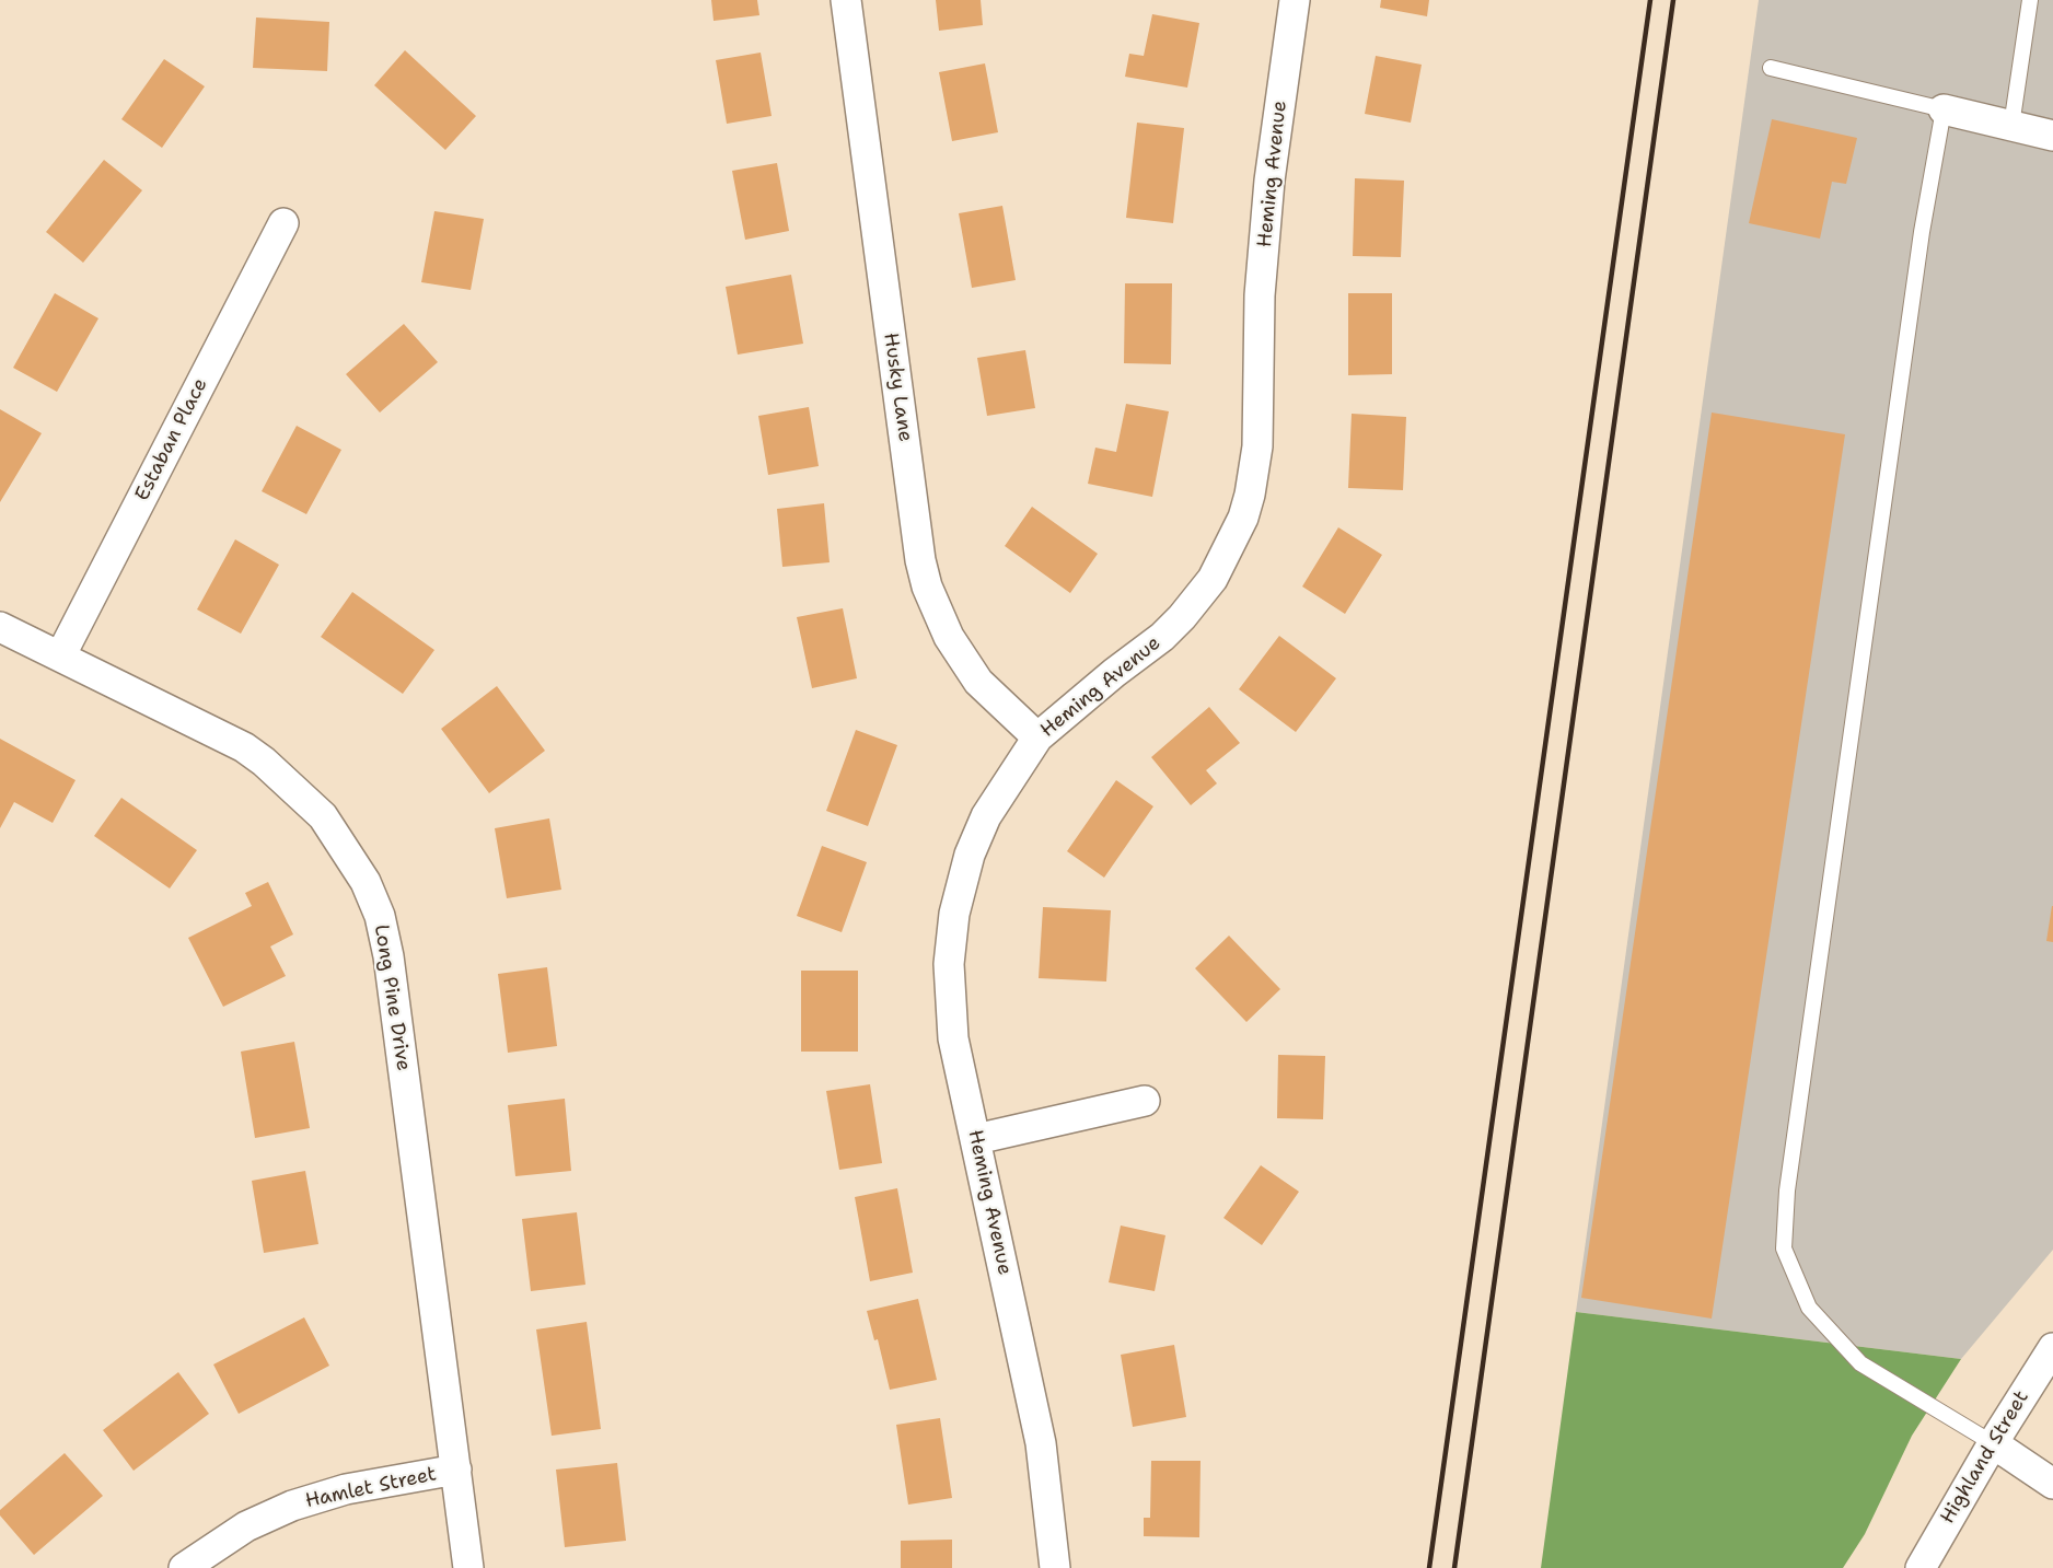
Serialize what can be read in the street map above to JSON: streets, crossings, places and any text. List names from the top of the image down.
{
  "streets": {
    "street": [
      "Heming Avenue",
      "Husky Lane",
      "Estaban Place",
      "Long Pine Drive",
      "Highland Street",
      "Hamlet Street"
    ]
  },
  "crossings": [
    ["Heming Avenue", "Husky Lane"],
    ["Estaban Place", "Long Pine Drive"],
    ["Long Pine Drive", "Hamlet Street"]
  ]
}
